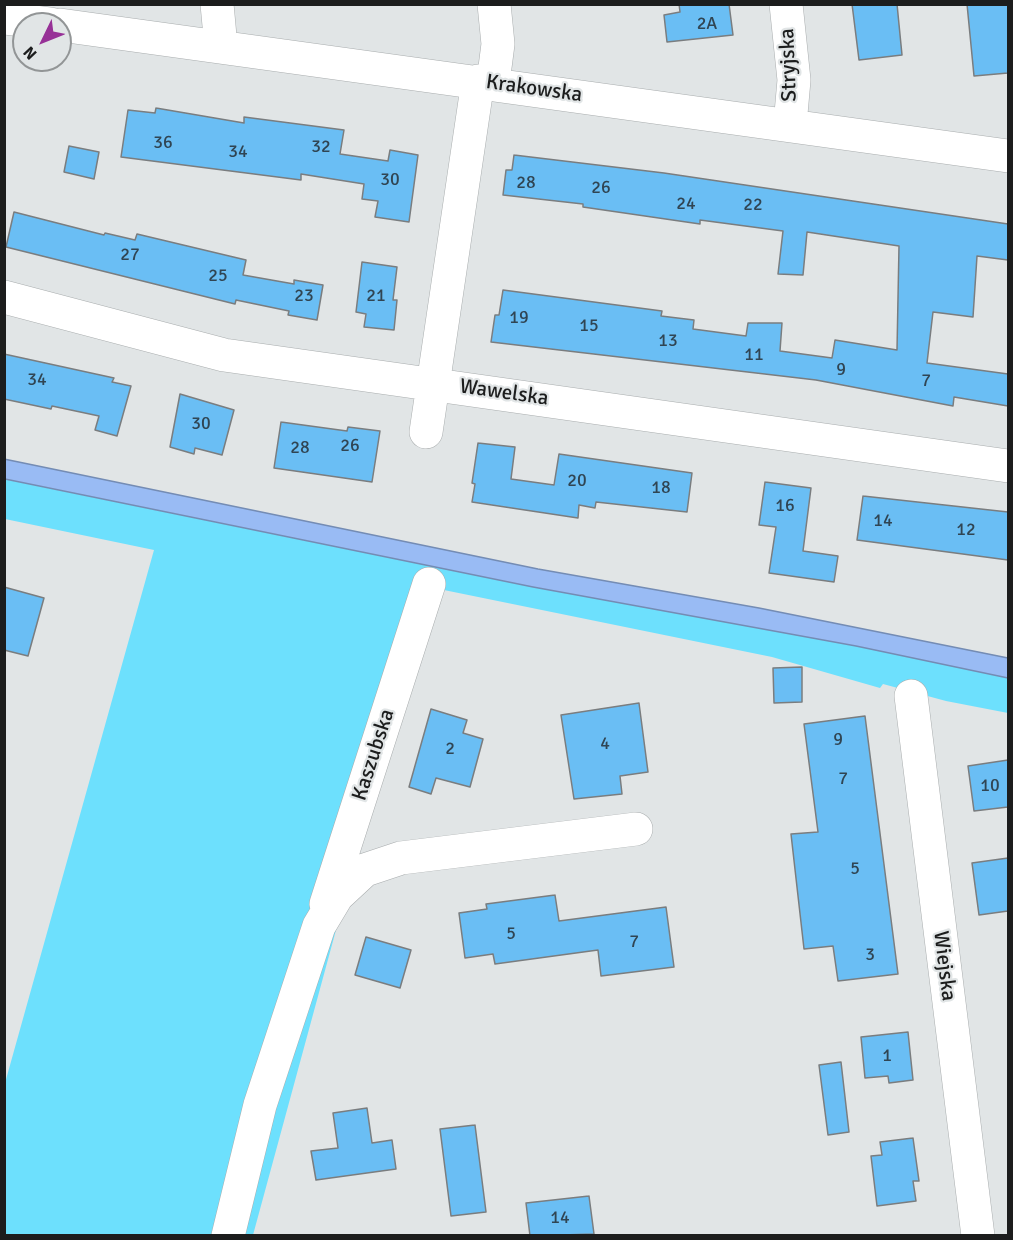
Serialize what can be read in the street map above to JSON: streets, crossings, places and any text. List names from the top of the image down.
{
  "streets": {
    "street": [
      "Stryjska",
      "Krakowska",
      "Wawelska",
      "Kaszubska",
      "Wiejska"
    ]
  },
  "crossings": [
    ["Stryjska", "Krakowska"]
  ],
  "house_numbers": [
    "2A",
    "36",
    "32",
    "34",
    "30",
    "28",
    "26",
    "24",
    "22",
    "27",
    "25",
    "23",
    "21",
    "19",
    "15",
    "13",
    "11",
    "9",
    "34",
    "7",
    "30",
    "26",
    "28",
    "20",
    "18",
    "16",
    "14",
    "12",
    "9",
    "4",
    "2",
    "7",
    "10",
    "5",
    "5",
    "7",
    "3",
    "1",
    "14"
  ],
  "north": "bottom left"
}
